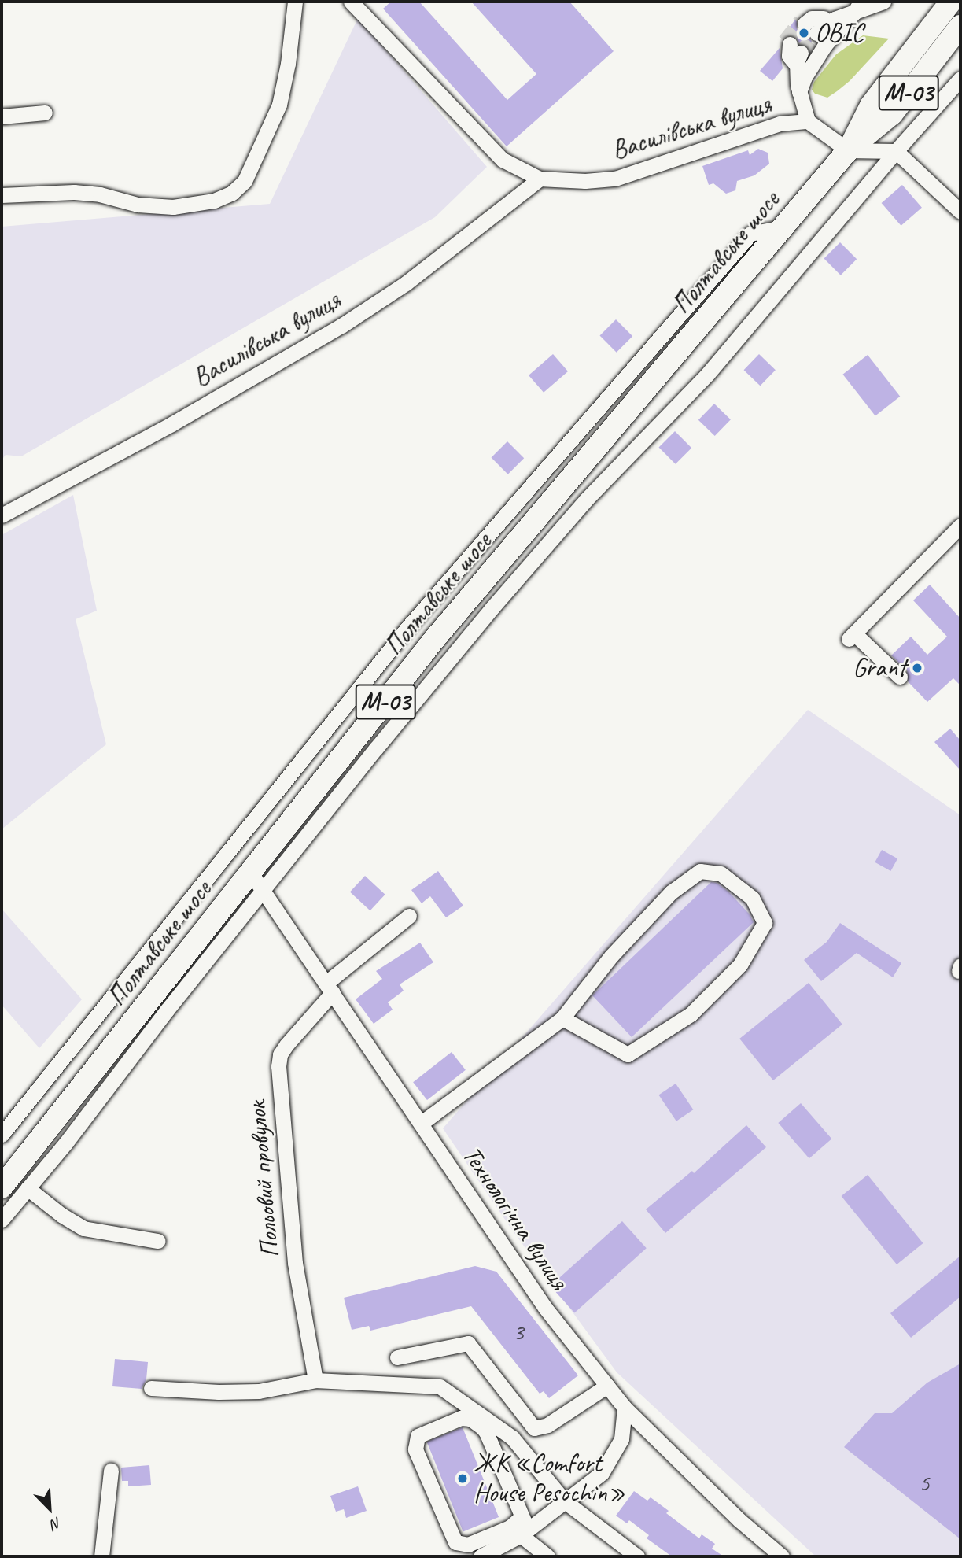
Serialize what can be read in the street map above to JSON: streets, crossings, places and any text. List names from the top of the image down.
{
  "streets": {
    "highway": ["М-03", "Полтавське шосе"],
    "street": ["Василівська вулиця", "Польовий провулок", "Технологічна вулиця"]
  },
  "crossings": [
    ["М-03", "Василівська вулиця"],
    ["М-03", "Полтавське шосе"],
    ["Василівська вулиця", "Полтавське шосе"],
    ["Полтавське шосе", "Технологічна вулиця"],
    ["Польовий провулок", "Технологічна вулиця"]
  ],
  "places": ["ОВІС", "Grant", "ЖК «Comfort House Pesochin»"],
  "house_numbers": ["3", "5"],
  "north": "bottom right"
}
